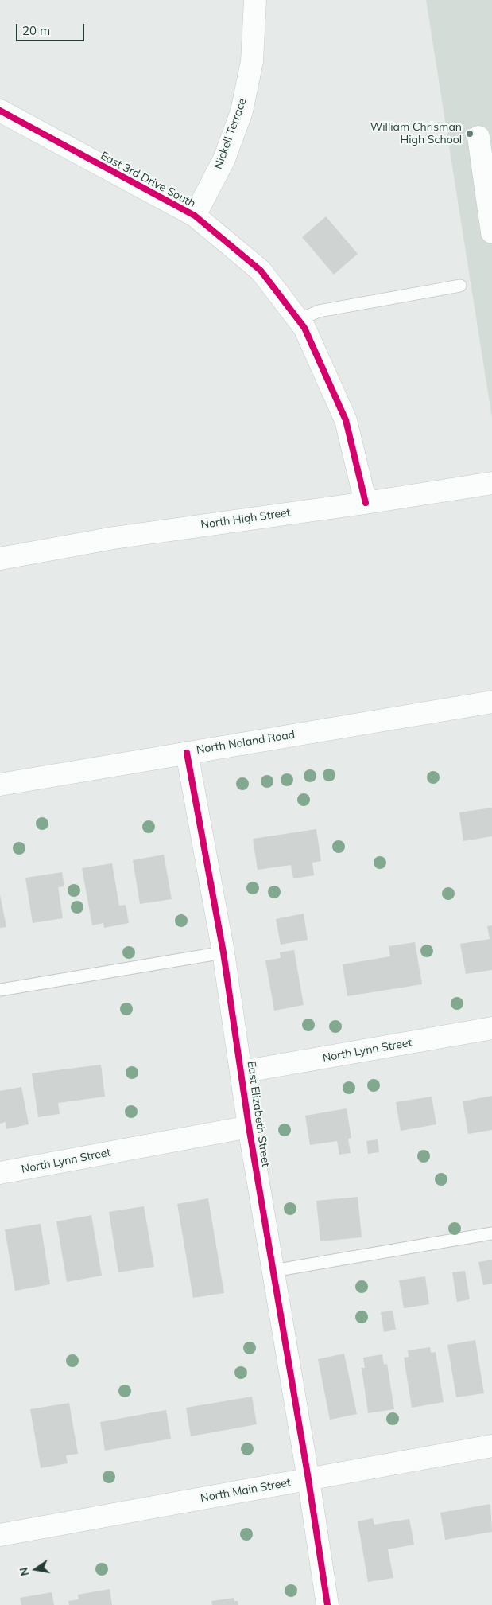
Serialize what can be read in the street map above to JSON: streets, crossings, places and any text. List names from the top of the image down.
{
  "streets": {
    "street": [
      "Nickell Terrace",
      "East 3rd Drive South",
      "North High Street",
      "North Noland Road",
      "North Lynn Street",
      "East Elizabeth Street",
      "North Main Street"
    ]
  },
  "crossings": [
    ["Nickell Terrace", "East 3rd Drive South"],
    ["East 3rd Drive South", "North High Street"],
    ["North Noland Road", "East Elizabeth Street"],
    ["North Lynn Street", "East Elizabeth Street"],
    ["East Elizabeth Street", "North Main Street"]
  ],
  "places": ["William Chrisman High School"],
  "scale_bar": "20 m",
  "north": "left"
}
